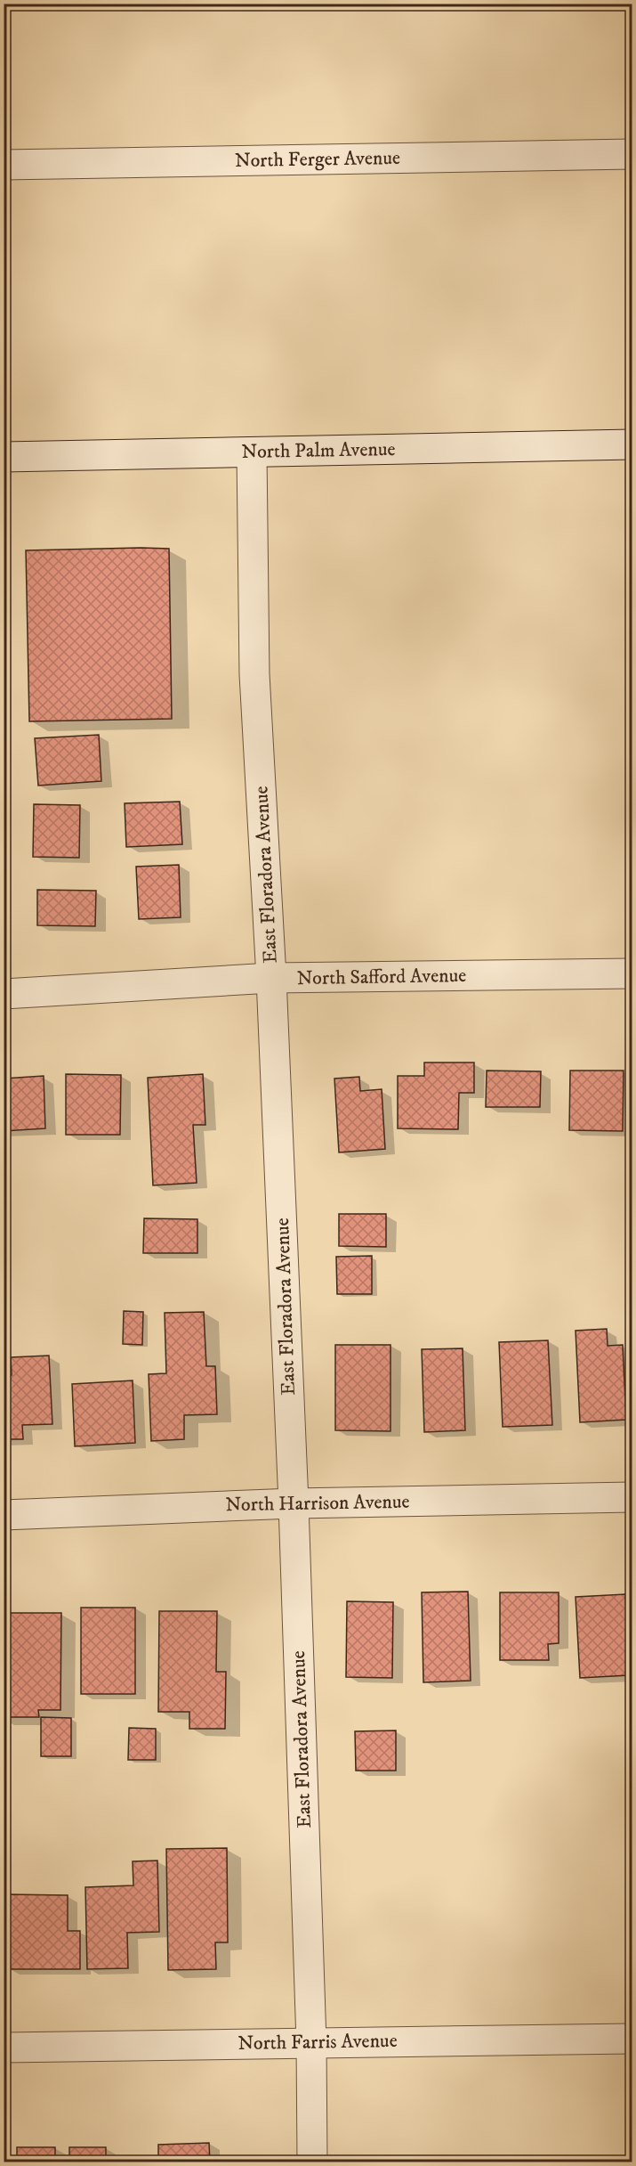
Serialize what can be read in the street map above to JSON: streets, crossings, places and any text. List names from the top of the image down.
{
  "streets": {
    "street": [
      "North Ferger Avenue",
      "North Palm Avenue",
      "East Floradora Avenue",
      "North Safford Avenue",
      "North Harrison Avenue",
      "North Farris Avenue"
    ]
  },
  "crossings": [
    ["North Palm Avenue", "East Floradora Avenue"],
    ["East Floradora Avenue", "North Safford Avenue"],
    ["East Floradora Avenue", "North Harrison Avenue"],
    ["East Floradora Avenue", "North Farris Avenue"]
  ]
}
